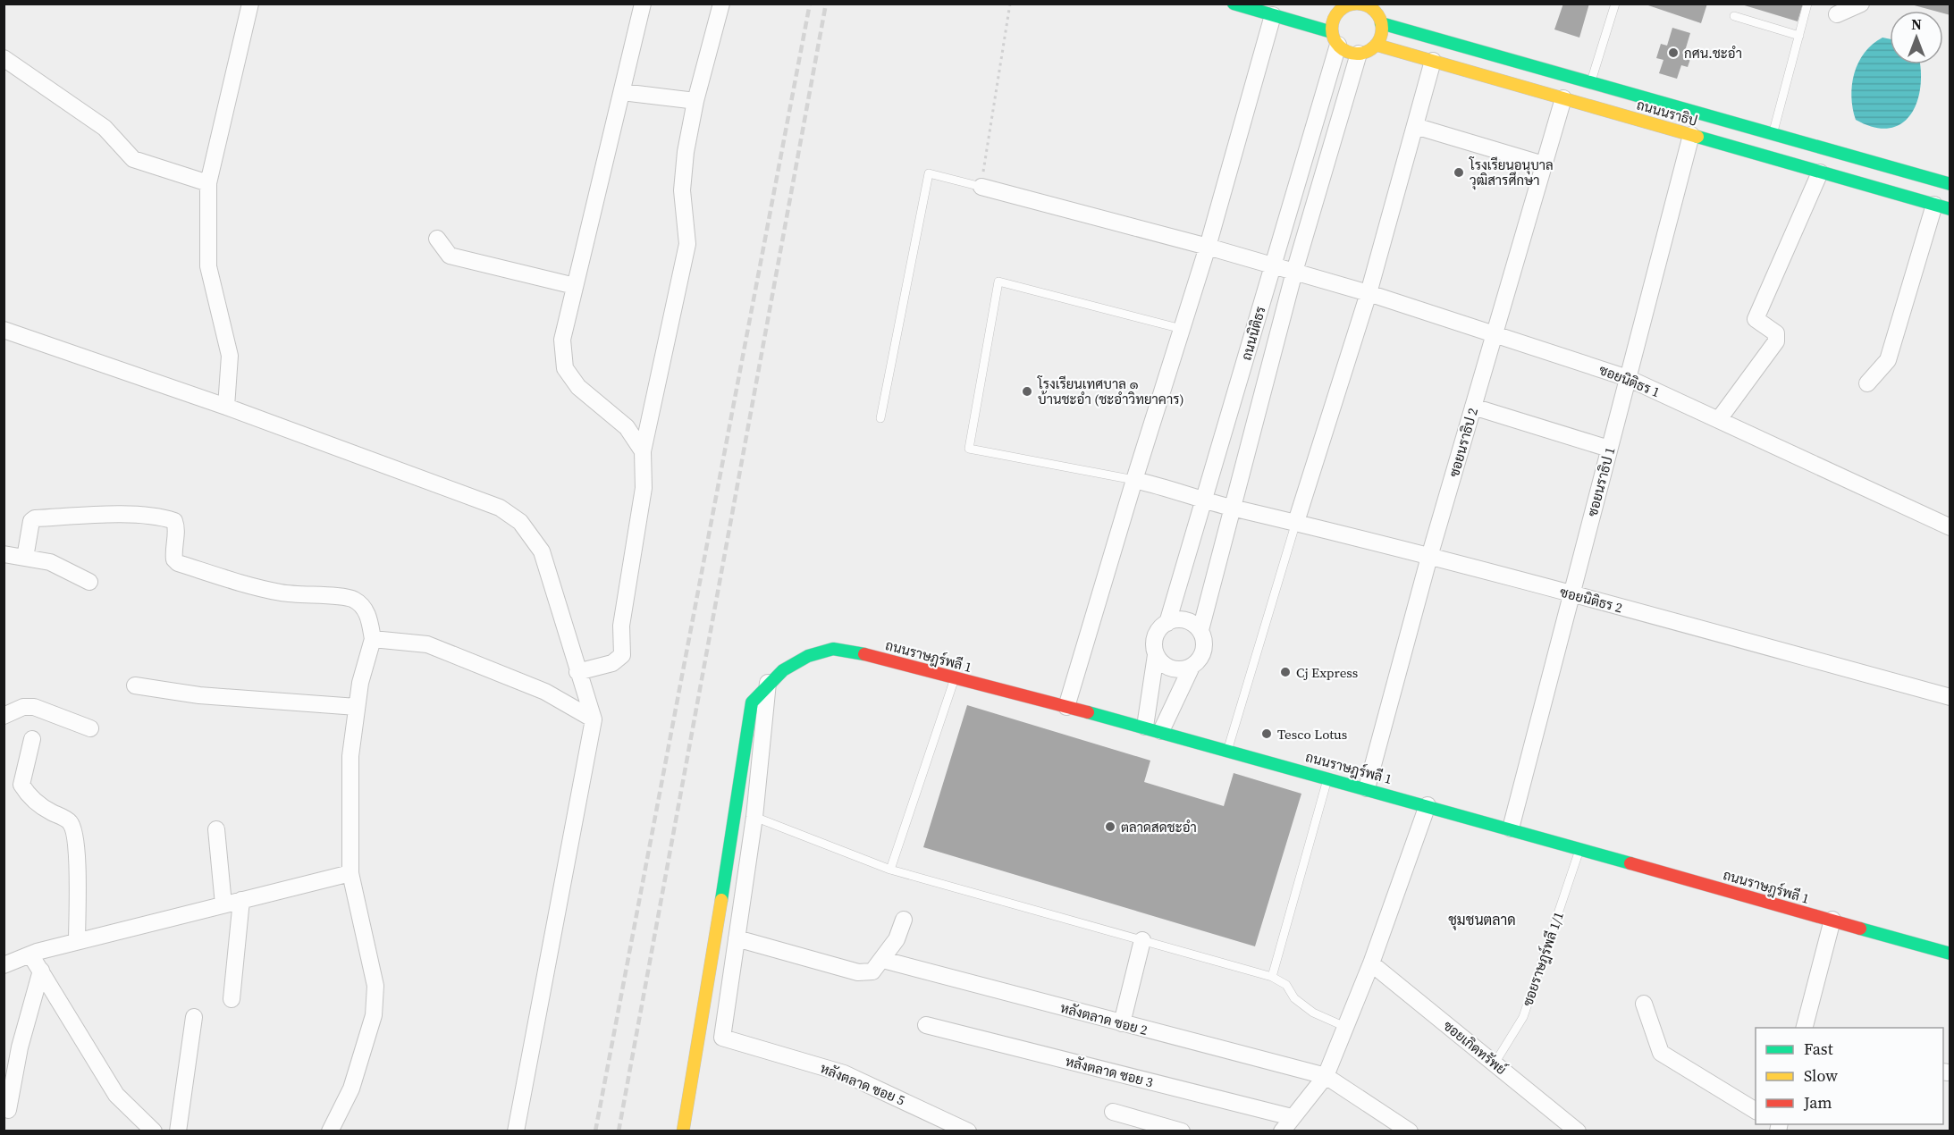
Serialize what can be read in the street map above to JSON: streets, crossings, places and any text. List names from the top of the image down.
{
  "streets": {
    "street": [
      "ถนนนราธิป",
      "ถนนนิติธร",
      "ซอยนิติธร 1",
      "ซอยนราธิป 2",
      "ซอยนราธิป 1",
      "ซอยนิติธร 2",
      "ถนนราษฎร์พลี 1",
      "หลังตลาด ซอย 2",
      "ซอยเกิดทรัพย์",
      "หลังตลาด ซอย 3",
      "หลังตลาด ซอย 5"
    ],
    "lane": ["ซอยราษฎร์พลี 1/1"]
  },
  "crossings": [
    ["ถนนนราธิป", "ถนนนิติธร"],
    ["ถนนนราธิป", "ซอยนราธิป 2"],
    ["ถนนนราธิป", "ซอยนราธิป 1"],
    ["ถนนนิติธร", "ซอยนิติธร 1"],
    ["ถนนนิติธร", "ซอยนิติธร 2"],
    ["ซอยนิติธร 1", "ซอยนราธิป 2"],
    ["ซอยนิติธร 1", "ซอยนราธิป 1"],
    ["ซอยนราธิป 2", "ซอยนิติธร 2"],
    ["ซอยนราธิป 2", "ถนนราษฎร์พลี 1"],
    ["ซอยนราธิป 1", "ซอยนิติธร 2"],
    ["ซอยนราธิป 1", "ถนนราษฎร์พลี 1"],
    ["ถนนราษฎร์พลี 1", "ซอยราษฎร์พลี 1/1"],
    ["ซอยราษฎร์พลี 1/1", "ซอยเกิดทรัพย์"]
  ],
  "districts": ["ชุมชนตลาด"],
  "places": [
    "กศน.ชะอำ",
    "โรงเรียนอนุบาล วุฒิสารศึกษา",
    "โรงเรียนเทศบาล ๑ บ้านชะอำ (ชะอำวิทยาคาร)",
    "Cj Express",
    "Tesco Lotus",
    "ตลาดสดชะอำ"
  ],
  "legend": ["Fast", "Slow", "Jam"],
  "north": "top"
}
